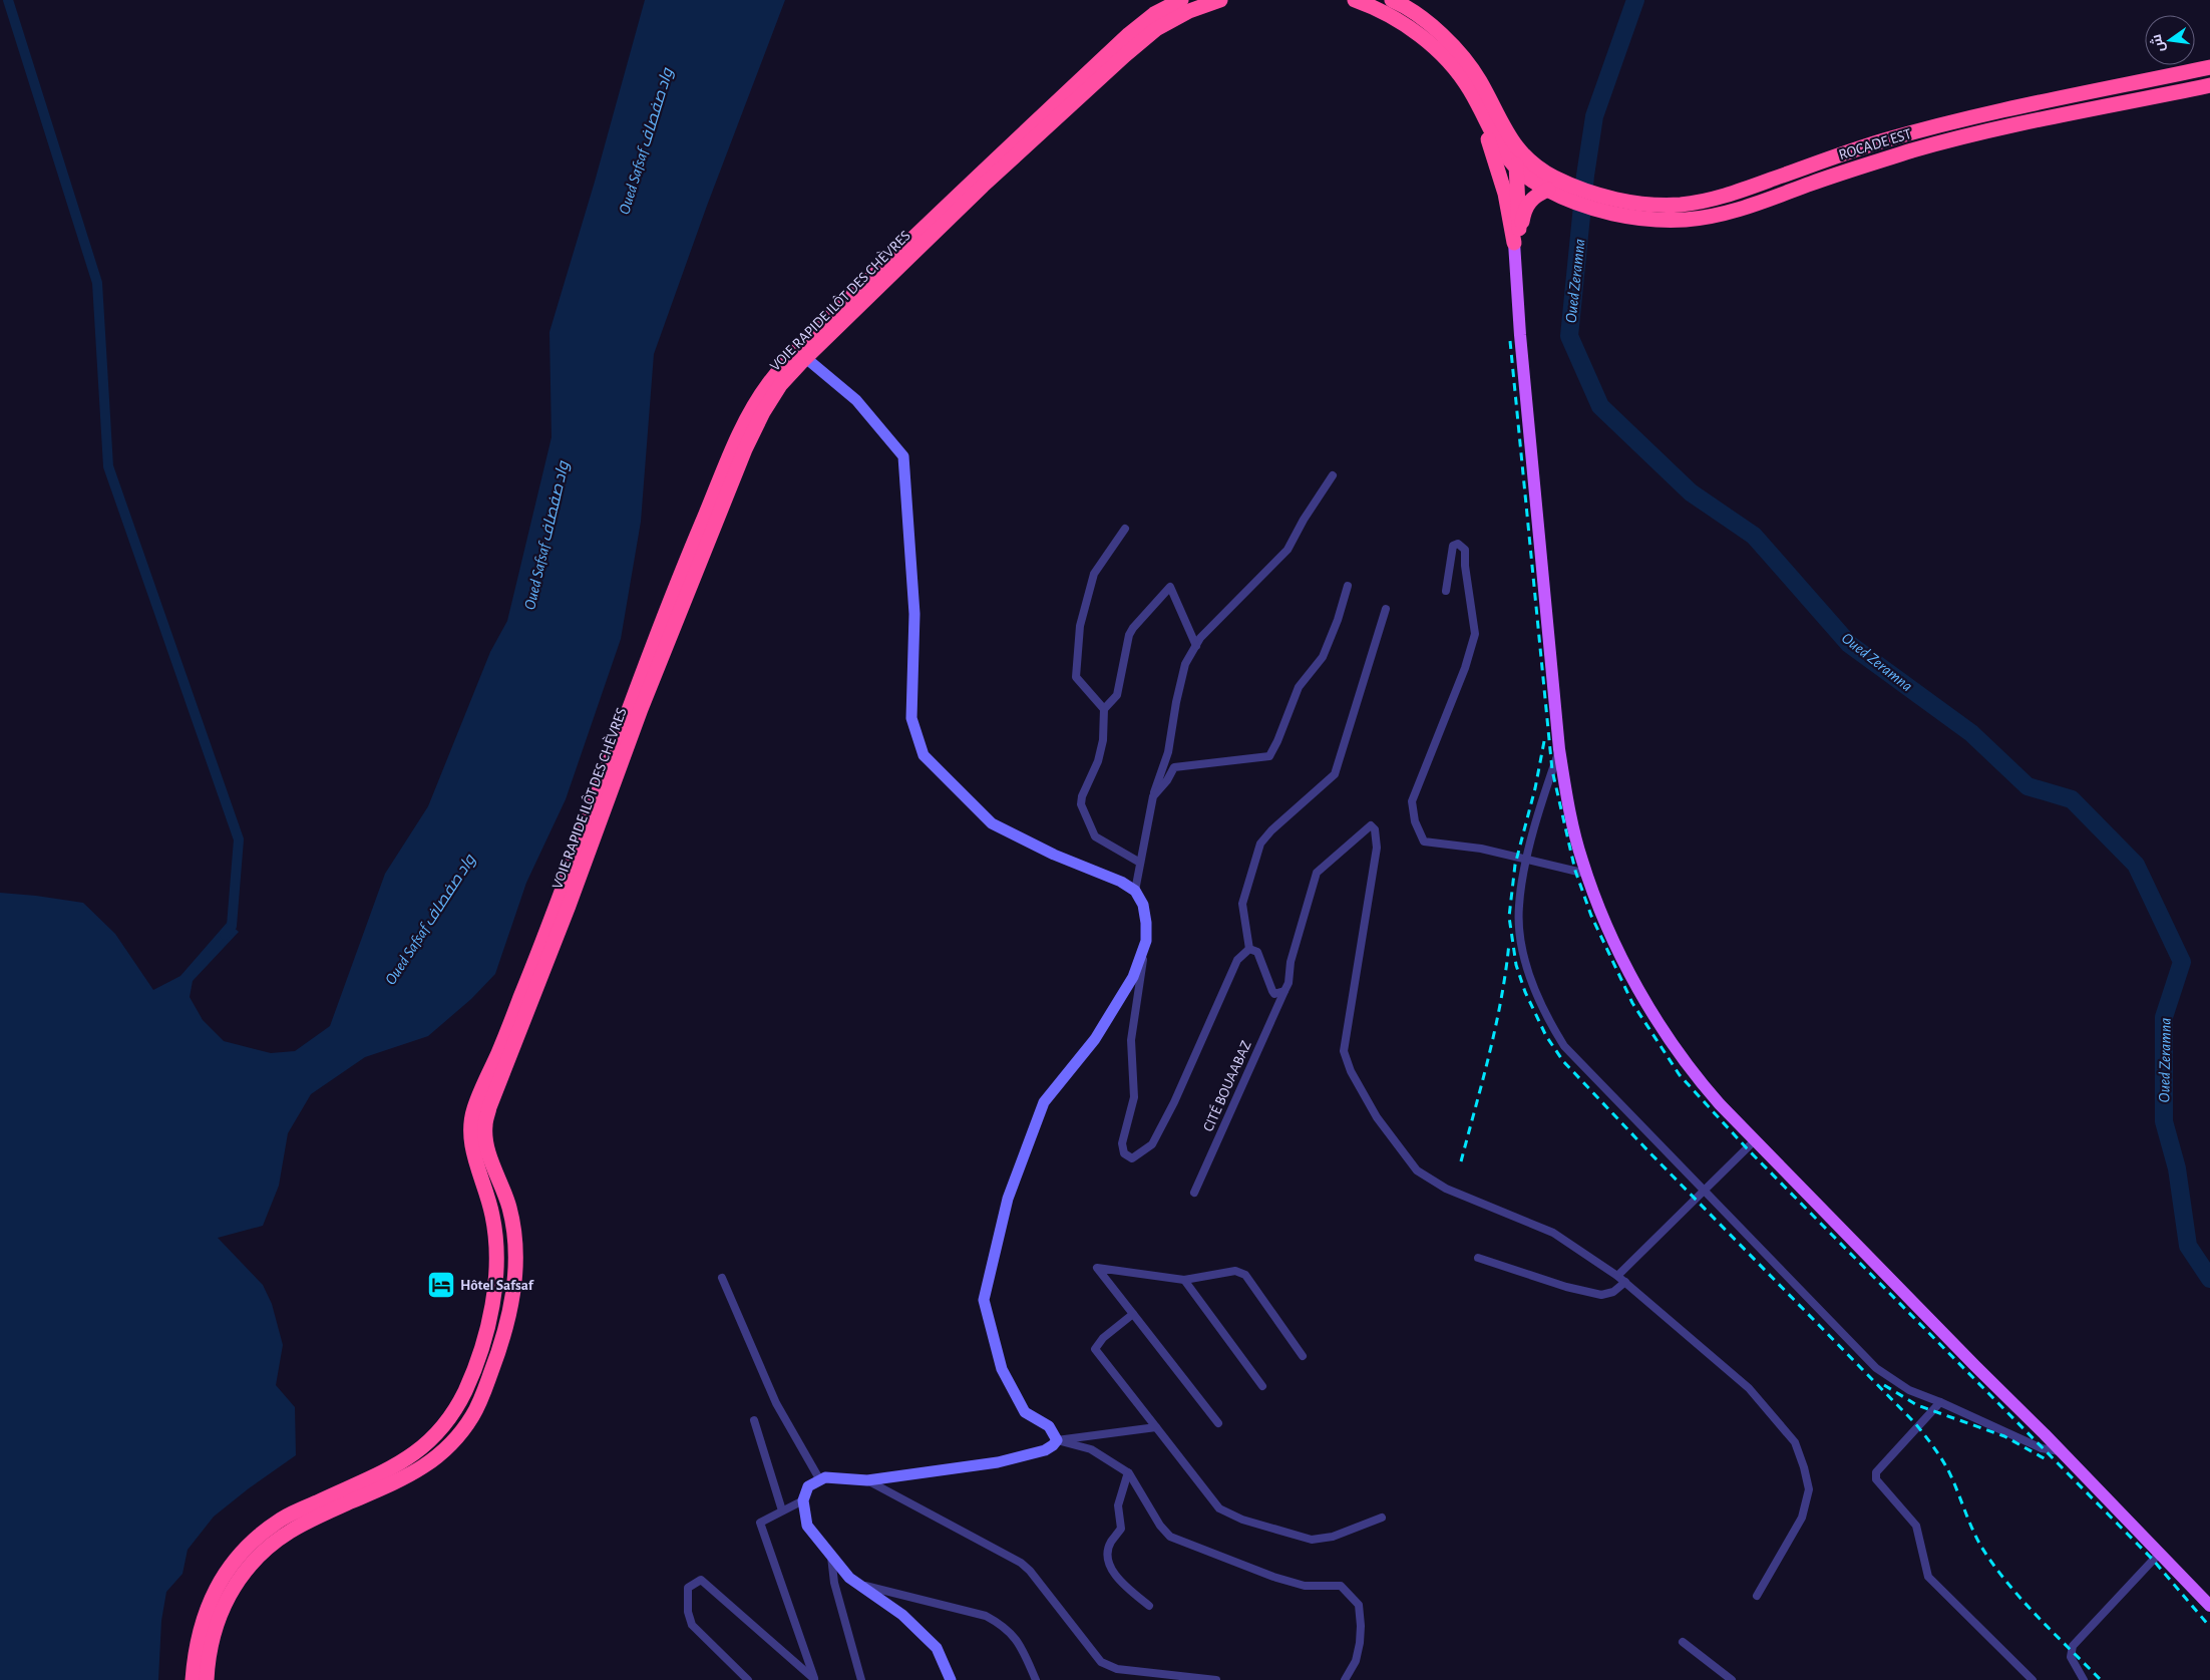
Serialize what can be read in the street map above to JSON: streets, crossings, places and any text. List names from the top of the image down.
{
  "streets": {
    "highway": ["ROCADE EST", "VOIE RAPIDE ILÔT DES CHÈVRES"],
    "street": ["CITÉ BOUAABAZ"]
  },
  "water": ["Oued Safsaf واد صفصاف", "Oued Zeramna"],
  "places": {
    "hotel": ["Hôtel Safsaf"]
  },
  "north": "left"
}
